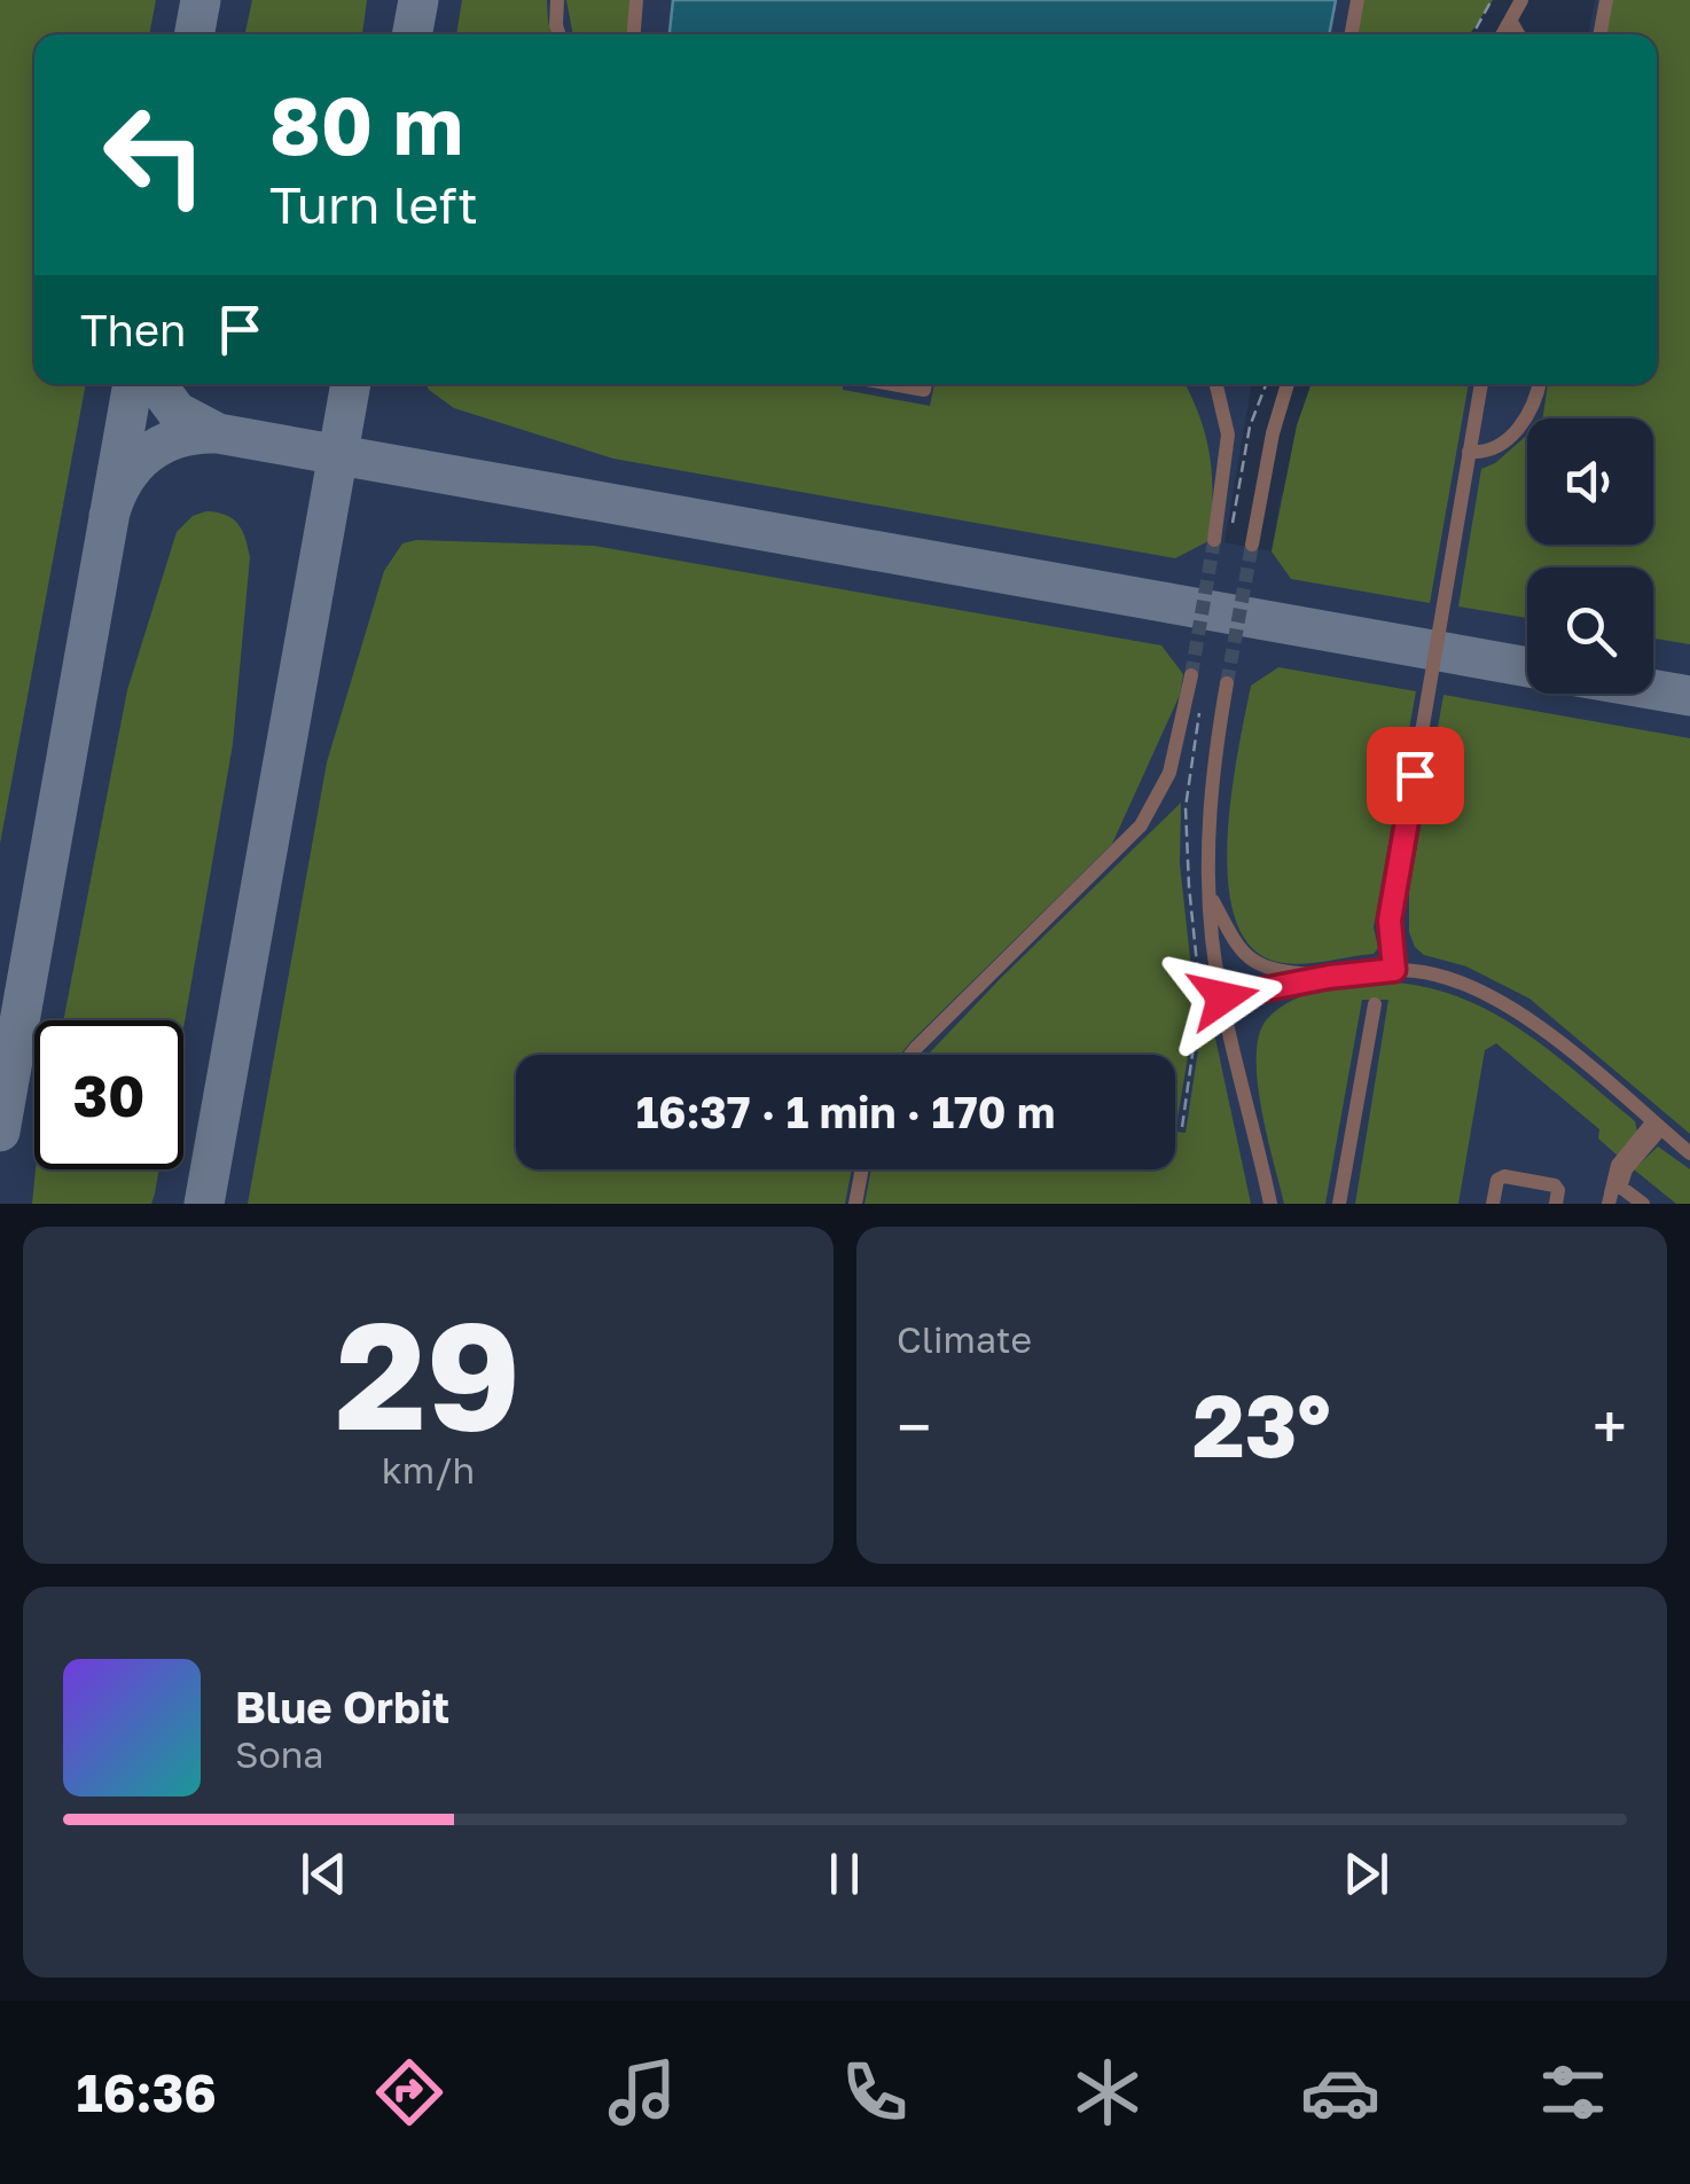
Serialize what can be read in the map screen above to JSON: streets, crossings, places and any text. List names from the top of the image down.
{
  "page": {
    "turn": ["80 m", "Turn left"],
    "then": "Then",
    "limit": "30",
    "trip": "16:37 · 1 min · 170 m",
    "tile": [
      ["29", "km/h"],
      "Climate"
    ],
    "heat": ["−", "23°", "+"],
    "song": ["Blue Orbit", "Sona"],
    "tabs": "16:36"
  }
}
